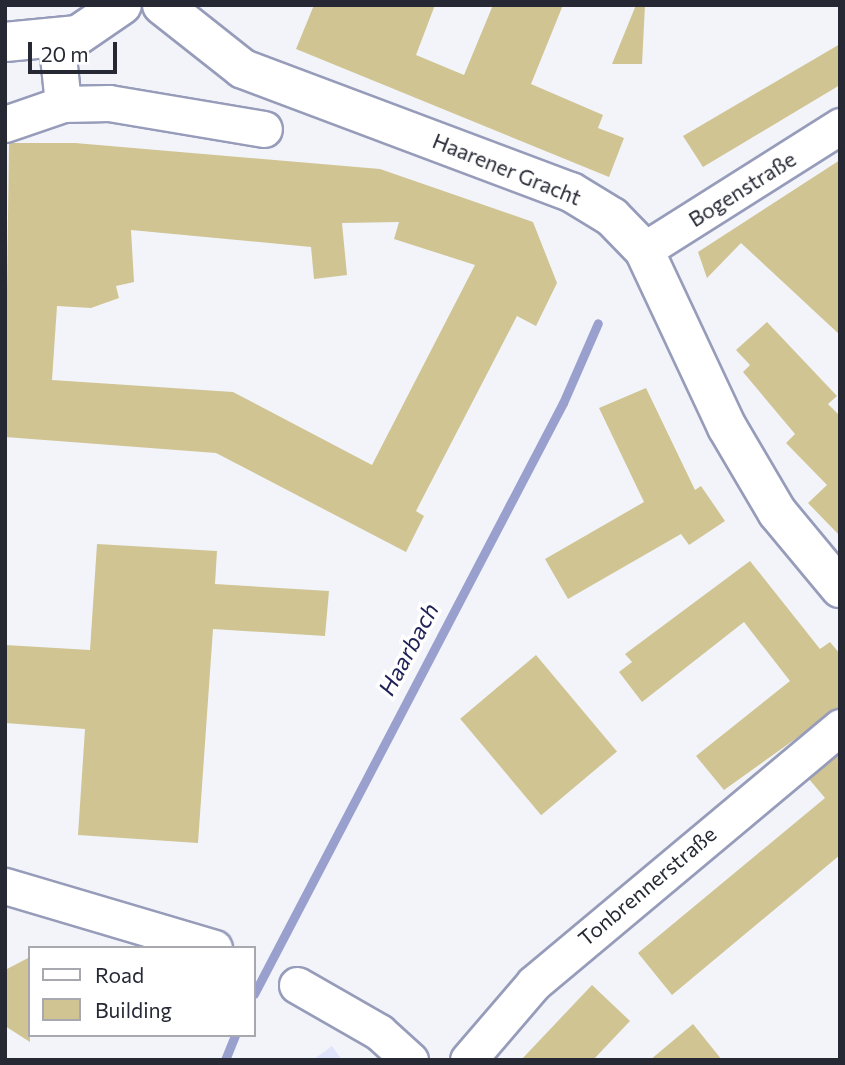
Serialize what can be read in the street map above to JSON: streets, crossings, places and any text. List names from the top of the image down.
{
  "streets": {
    "main road": ["Haarener Gracht"],
    "street": ["Bogenstraße", "Tonbrennerstraße"]
  },
  "crossings": [
    ["Haarener Gracht", "Bogenstraße"]
  ],
  "water": ["Haarbach"],
  "legend": ["Road", "Building"],
  "scale_bar": "20 m"
}
